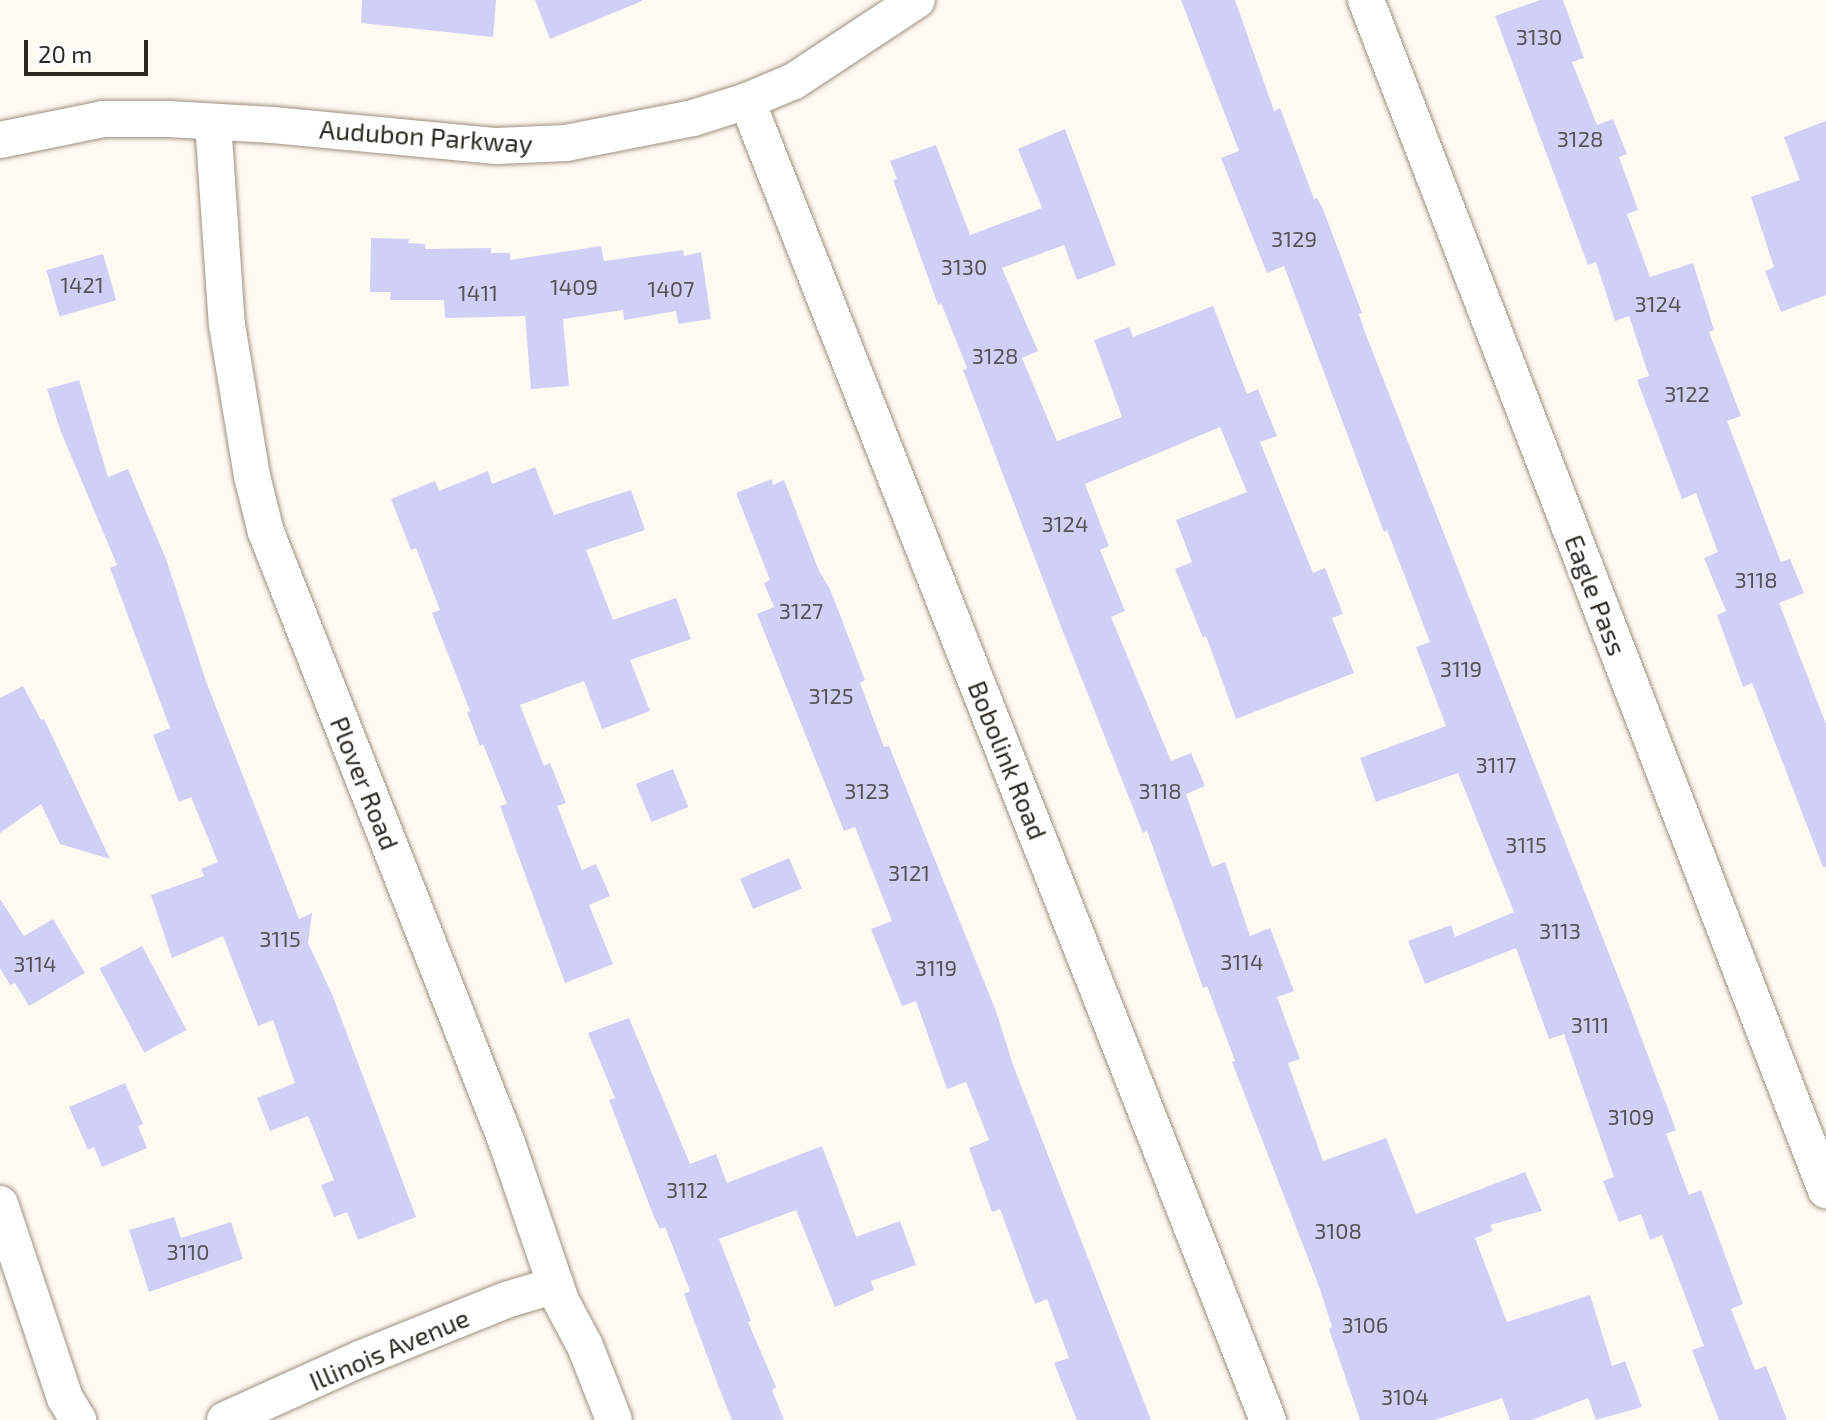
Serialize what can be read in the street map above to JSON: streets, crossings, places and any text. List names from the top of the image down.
{
  "streets": {
    "street": [
      "Audubon Parkway",
      "Eagle Pass",
      "Bobolink Road",
      "Plover Road",
      "Illinois Avenue"
    ]
  },
  "crossings": [
    ["Audubon Parkway", "Bobolink Road"],
    ["Audubon Parkway", "Plover Road"],
    ["Plover Road", "Illinois Avenue"]
  ],
  "house_numbers": [
    "3130",
    "3128",
    "3129",
    "3130",
    "1421",
    "1409",
    "1407",
    "1411",
    "3124",
    "3128",
    "3122",
    "3124",
    "3118",
    "3127",
    "3119",
    "3125",
    "3117",
    "3123",
    "3118",
    "3115",
    "3121",
    "3113",
    "3115",
    "3114",
    "3114",
    "3119",
    "3111",
    "3109",
    "3112",
    "3108",
    "3110",
    "3106",
    "3104"
  ],
  "scale_bar": "20 m"
}
